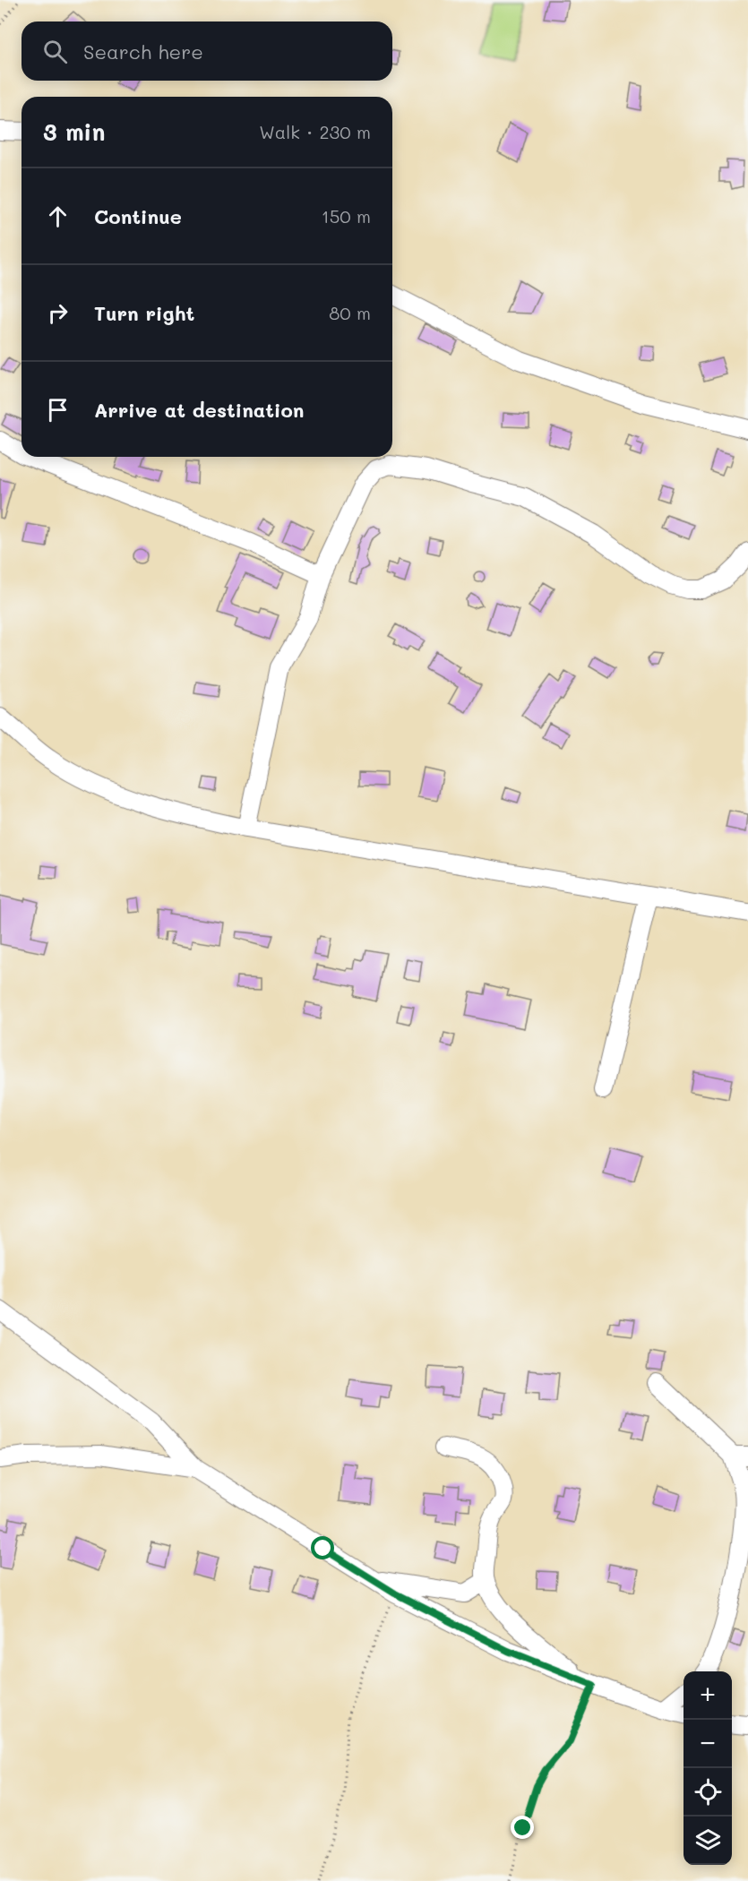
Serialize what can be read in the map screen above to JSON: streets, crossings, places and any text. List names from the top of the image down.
{
  "page": {
    "search": "Search here",
    "heading": ["3 min", "Walk · 230 m"],
    "list": [
      ["Continue", "150 m"],
      ["Turn right", "80 m"],
      "Arrive at destination"
    ],
    "map_buttons": ["+", "−"]
  }
}
